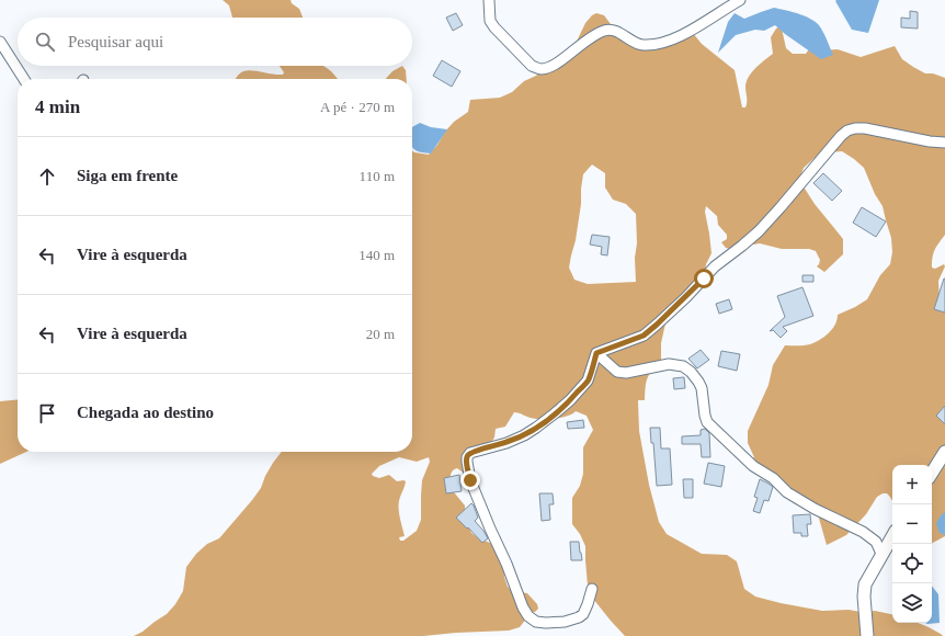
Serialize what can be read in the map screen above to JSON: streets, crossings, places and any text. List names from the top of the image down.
{
  "page": {
    "search": "Pesquisar aqui",
    "heading": ["4 min", "A pé · 270 m"],
    "list": [
      ["Siga em frente", "110 m"],
      ["Vire à esquerda", "140 m"],
      ["Vire à esquerda", "20 m"],
      "Chegada ao destino"
    ],
    "map_buttons": ["+", "−"]
  }
}
